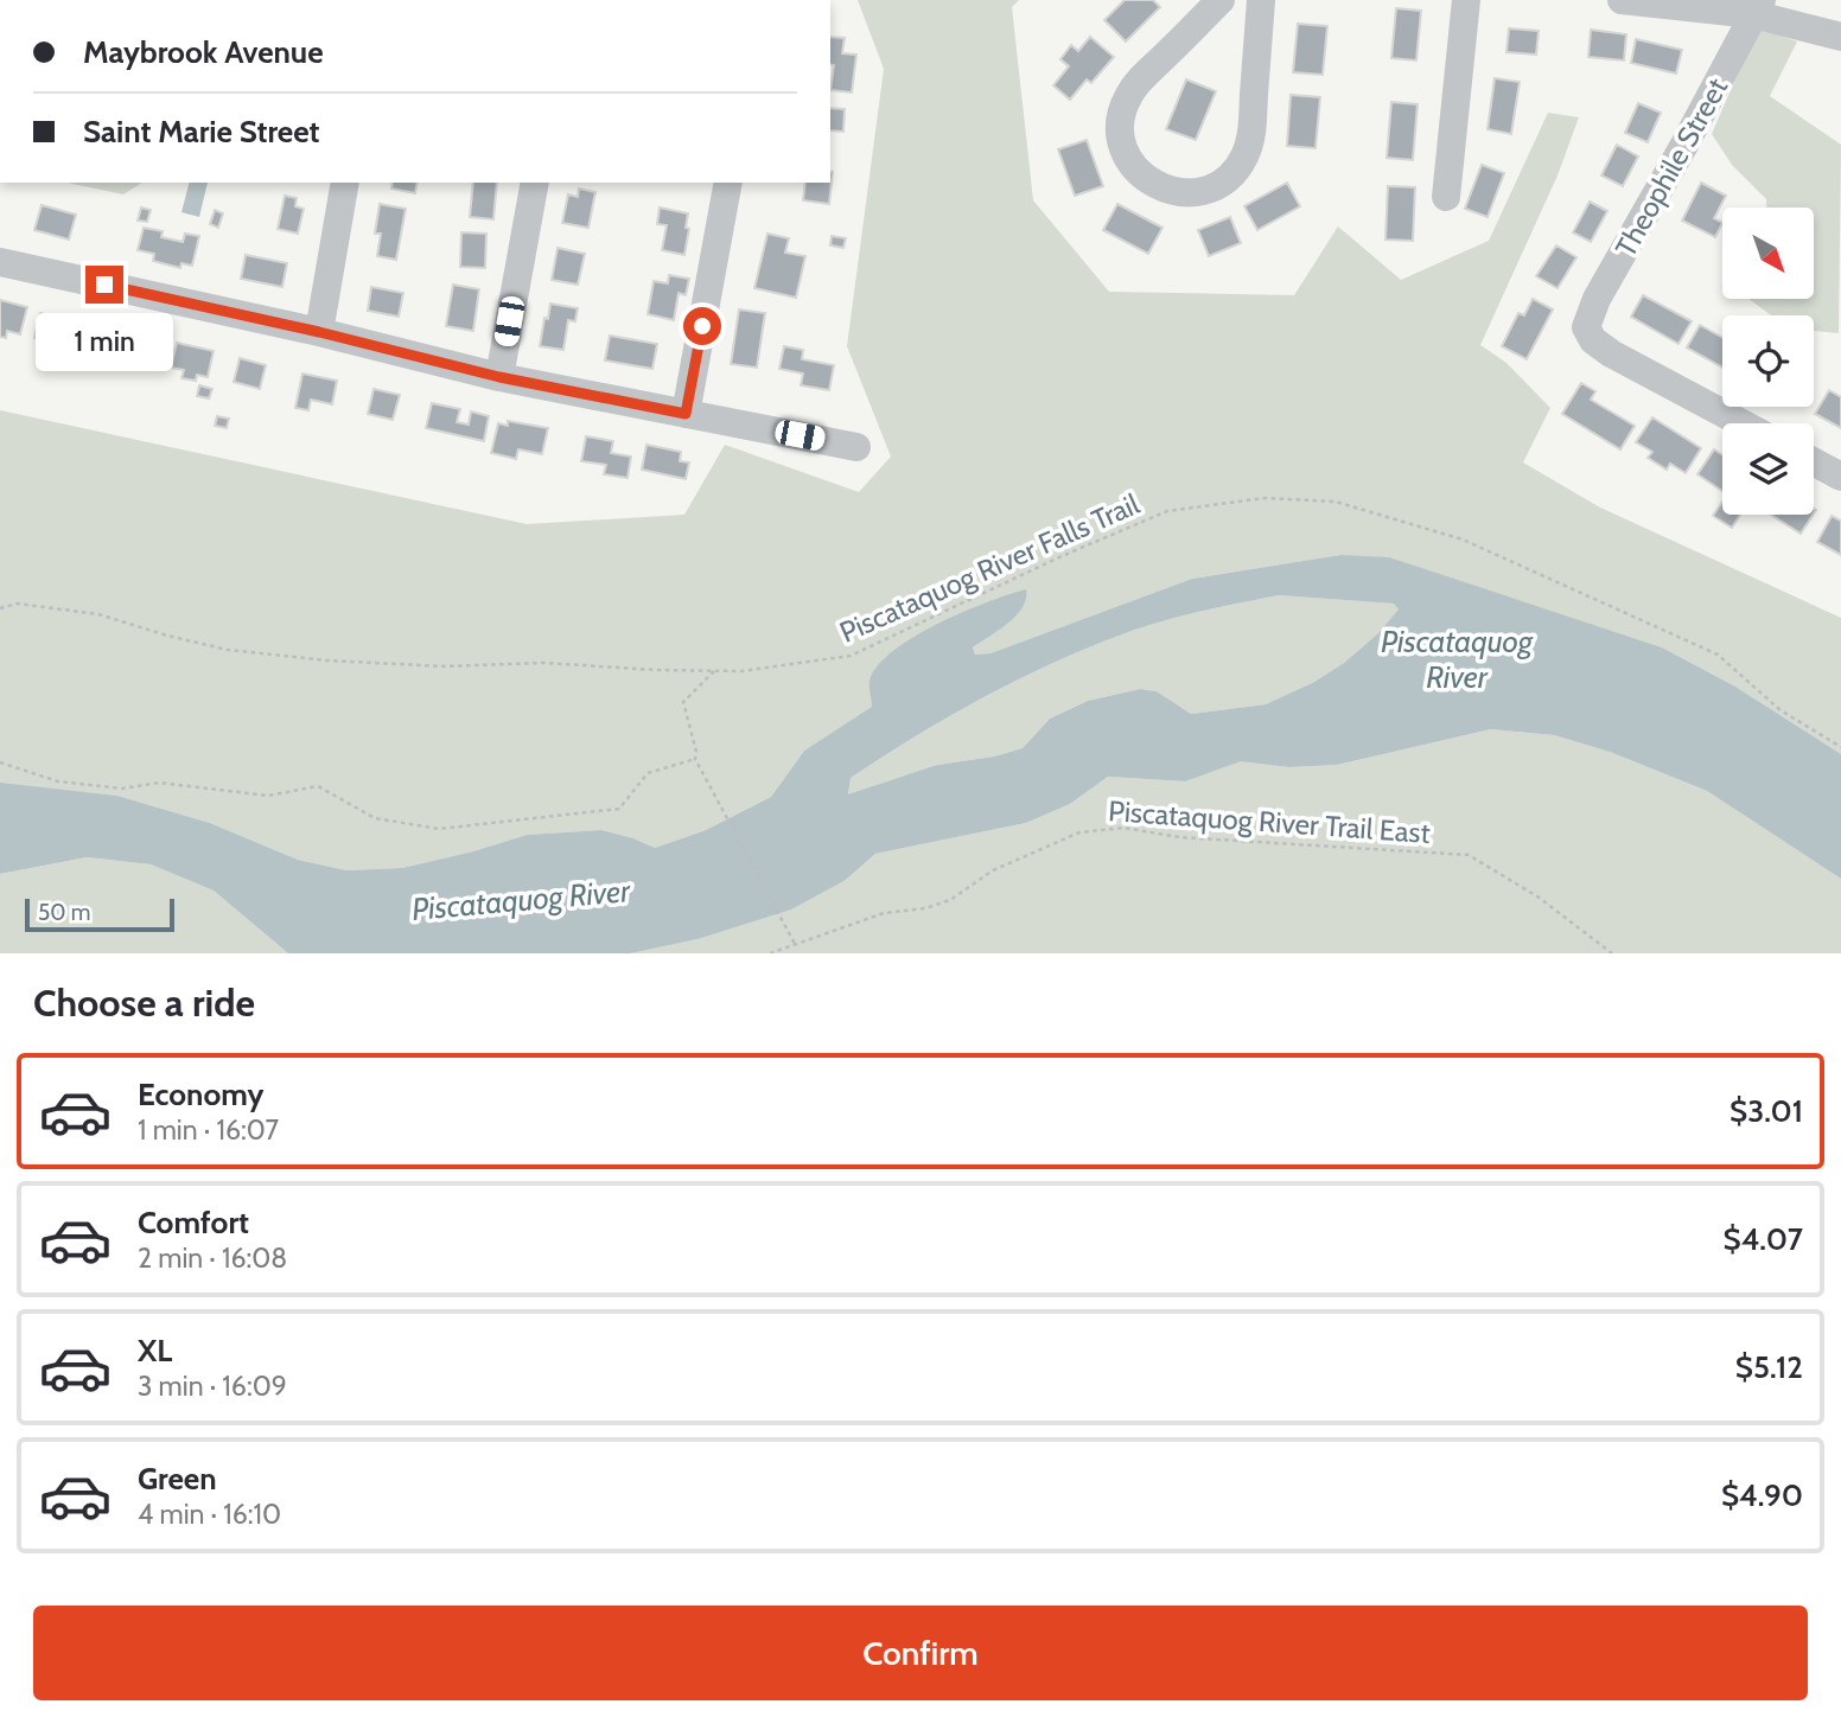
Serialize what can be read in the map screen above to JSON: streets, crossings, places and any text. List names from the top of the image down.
{
  "streets": {
    "street": ["Theophile Street"],
    "path": ["Piscataquog River Falls Trail", "Piscataquog River Trail East"]
  },
  "water": ["Piscataquog River"],
  "scale_bar": "50 m",
  "north": "bottom right",
  "page": {
    "banner": ["Maybrook Avenue", "Saint Marie Street"],
    "bubble": "1 min",
    "scale": "50 m",
    "heading": "Choose a ride",
    "list": [
      {
        "name": "Economy",
        "note": "1 min · 16:07",
        "value": "$3.01"
      },
      {
        "name": "Comfort",
        "note": "2 min · 16:08",
        "value": "$4.07"
      },
      {
        "name": "XL",
        "note": "3 min · 16:09",
        "value": "$5.12"
      },
      {
        "name": "Green",
        "note": "4 min · 16:10",
        "value": "$4.90"
      }
    ],
    "buttons": "Confirm"
  }
}
